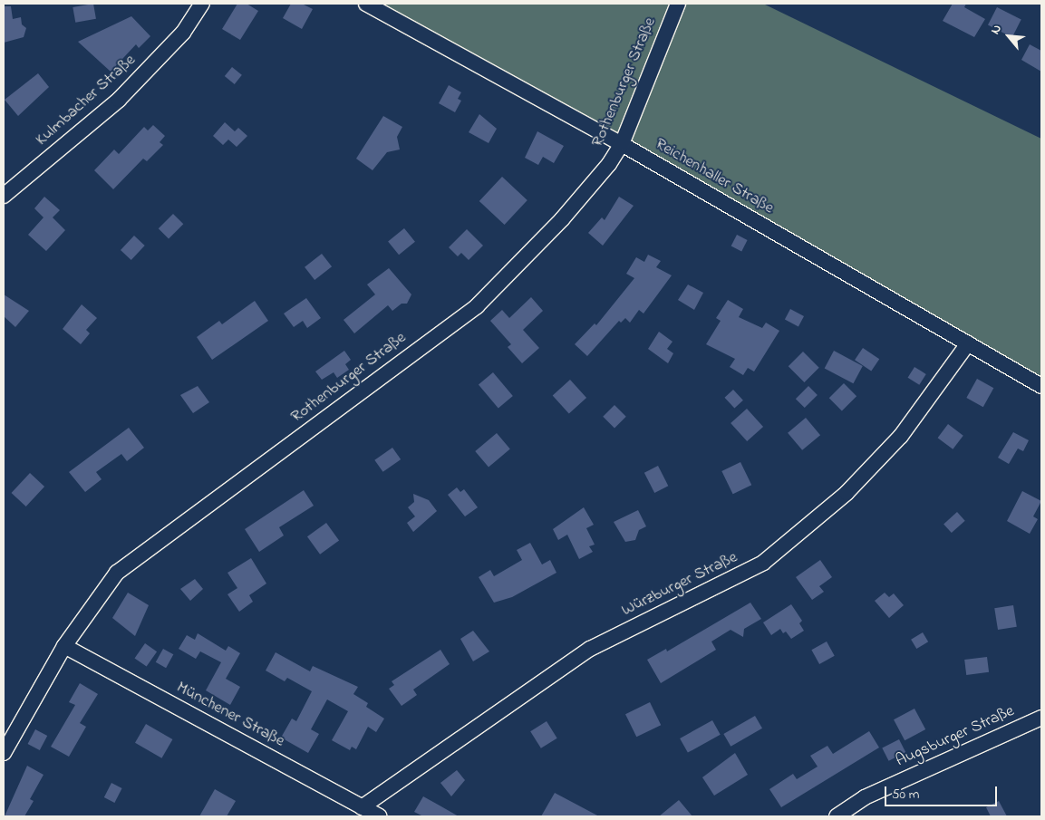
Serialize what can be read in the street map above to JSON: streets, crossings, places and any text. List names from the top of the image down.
{
  "streets": {
    "street": [
      "Rothenburger Straße",
      "Kulmbacher Straße",
      "Reichenhaller Straße",
      "Würzburger Straße",
      "Münchener Straße",
      "Augsburger Straße"
    ]
  },
  "crossings": [
    ["Rothenburger Straße", "Reichenhaller Straße"],
    ["Rothenburger Straße", "Münchener Straße"],
    ["Reichenhaller Straße", "Würzburger Straße"],
    ["Würzburger Straße", "Münchener Straße"]
  ],
  "scale_bar": "50 m",
  "north": "top left"
}
